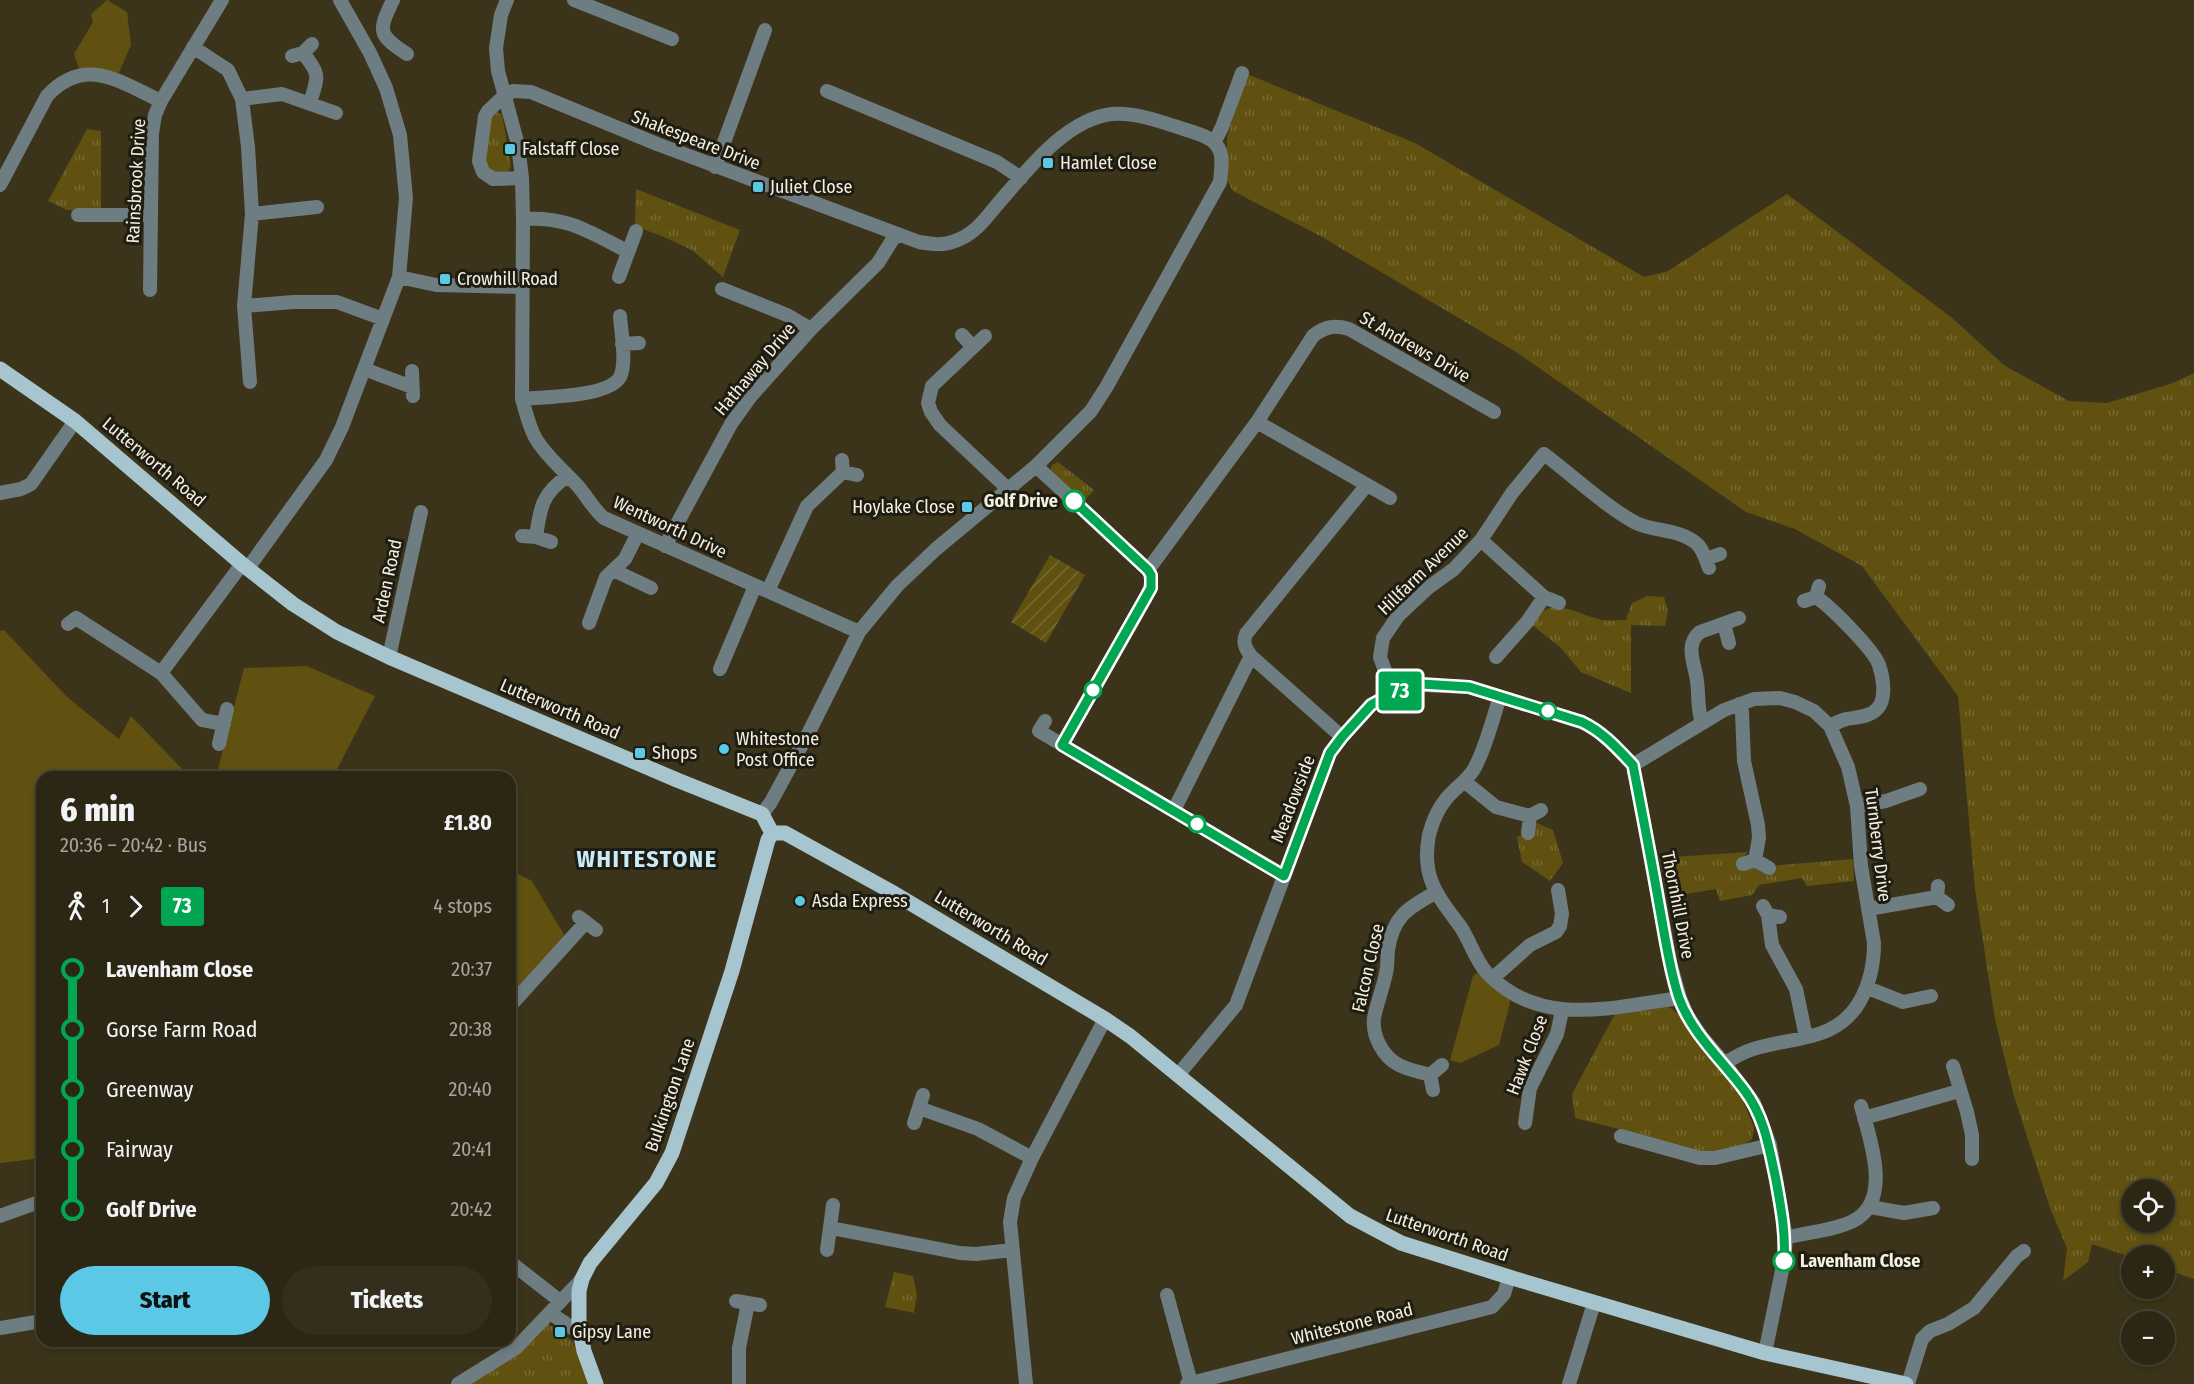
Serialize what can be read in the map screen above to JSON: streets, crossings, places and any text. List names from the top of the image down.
{
  "streets": {
    "main road": ["Lutterworth Road", "Bulkington Lane"],
    "street": [
      "Shakespeare Drive",
      "Rainsbrook Drive",
      "St Andrews Drive",
      "Hathaway Drive",
      "Wentworth Drive",
      "Hillfarm Avenue",
      "Arden Road",
      "Meadowside",
      "Turnberry Drive",
      "Thornhill Drive",
      "Falcon Close",
      "Hawk Close",
      "Whitestone Road"
    ]
  },
  "crossings": [
    ["Shakespeare Drive", "Hathaway Drive"],
    ["Shakespeare Drive", "Wentworth Drive"],
    ["Hathaway Drive", "Wentworth Drive"],
    ["Lutterworth Road", "Arden Road"],
    ["Lutterworth Road", "Meadowside"],
    ["Lutterworth Road", "Thornhill Drive"],
    ["Lutterworth Road", "Bulkington Lane"],
    ["Lutterworth Road", "Whitestone Road"],
    ["Turnberry Drive", "Thornhill Drive"]
  ],
  "districts": ["WHITESTONE"],
  "places": {
    "transit": [
      "Falstaff Close",
      "Hamlet Close",
      "Juliet Close",
      "Crowhill Road",
      "Hoylake Close",
      "Shops",
      "Gipsy Lane"
    ],
    "other": [
      "Golf Drive",
      "Whitestone Post Office",
      "Asda Express",
      "Lavenham Close"
    ]
  },
  "lines": ["bus line 73"],
  "page": {
    "on_map": "73",
    "heading": ["6 min", "20:36 – 20:42 · Bus", "£1.80"],
    "legs": ["1", "73", "4 stops"],
    "list": [
      {
        "name": "Lavenham Close",
        "value": "20:37"
      },
      {
        "name": "Gorse Farm Road",
        "value": "20:38"
      },
      {
        "name": "Greenway",
        "value": "20:40"
      },
      {
        "name": "Fairway",
        "value": "20:41"
      },
      {
        "name": "Golf Drive",
        "value": "20:42"
      }
    ],
    "map_buttons": ["+", "−"],
    "buttons": ["Start", "Tickets"]
  }
}
